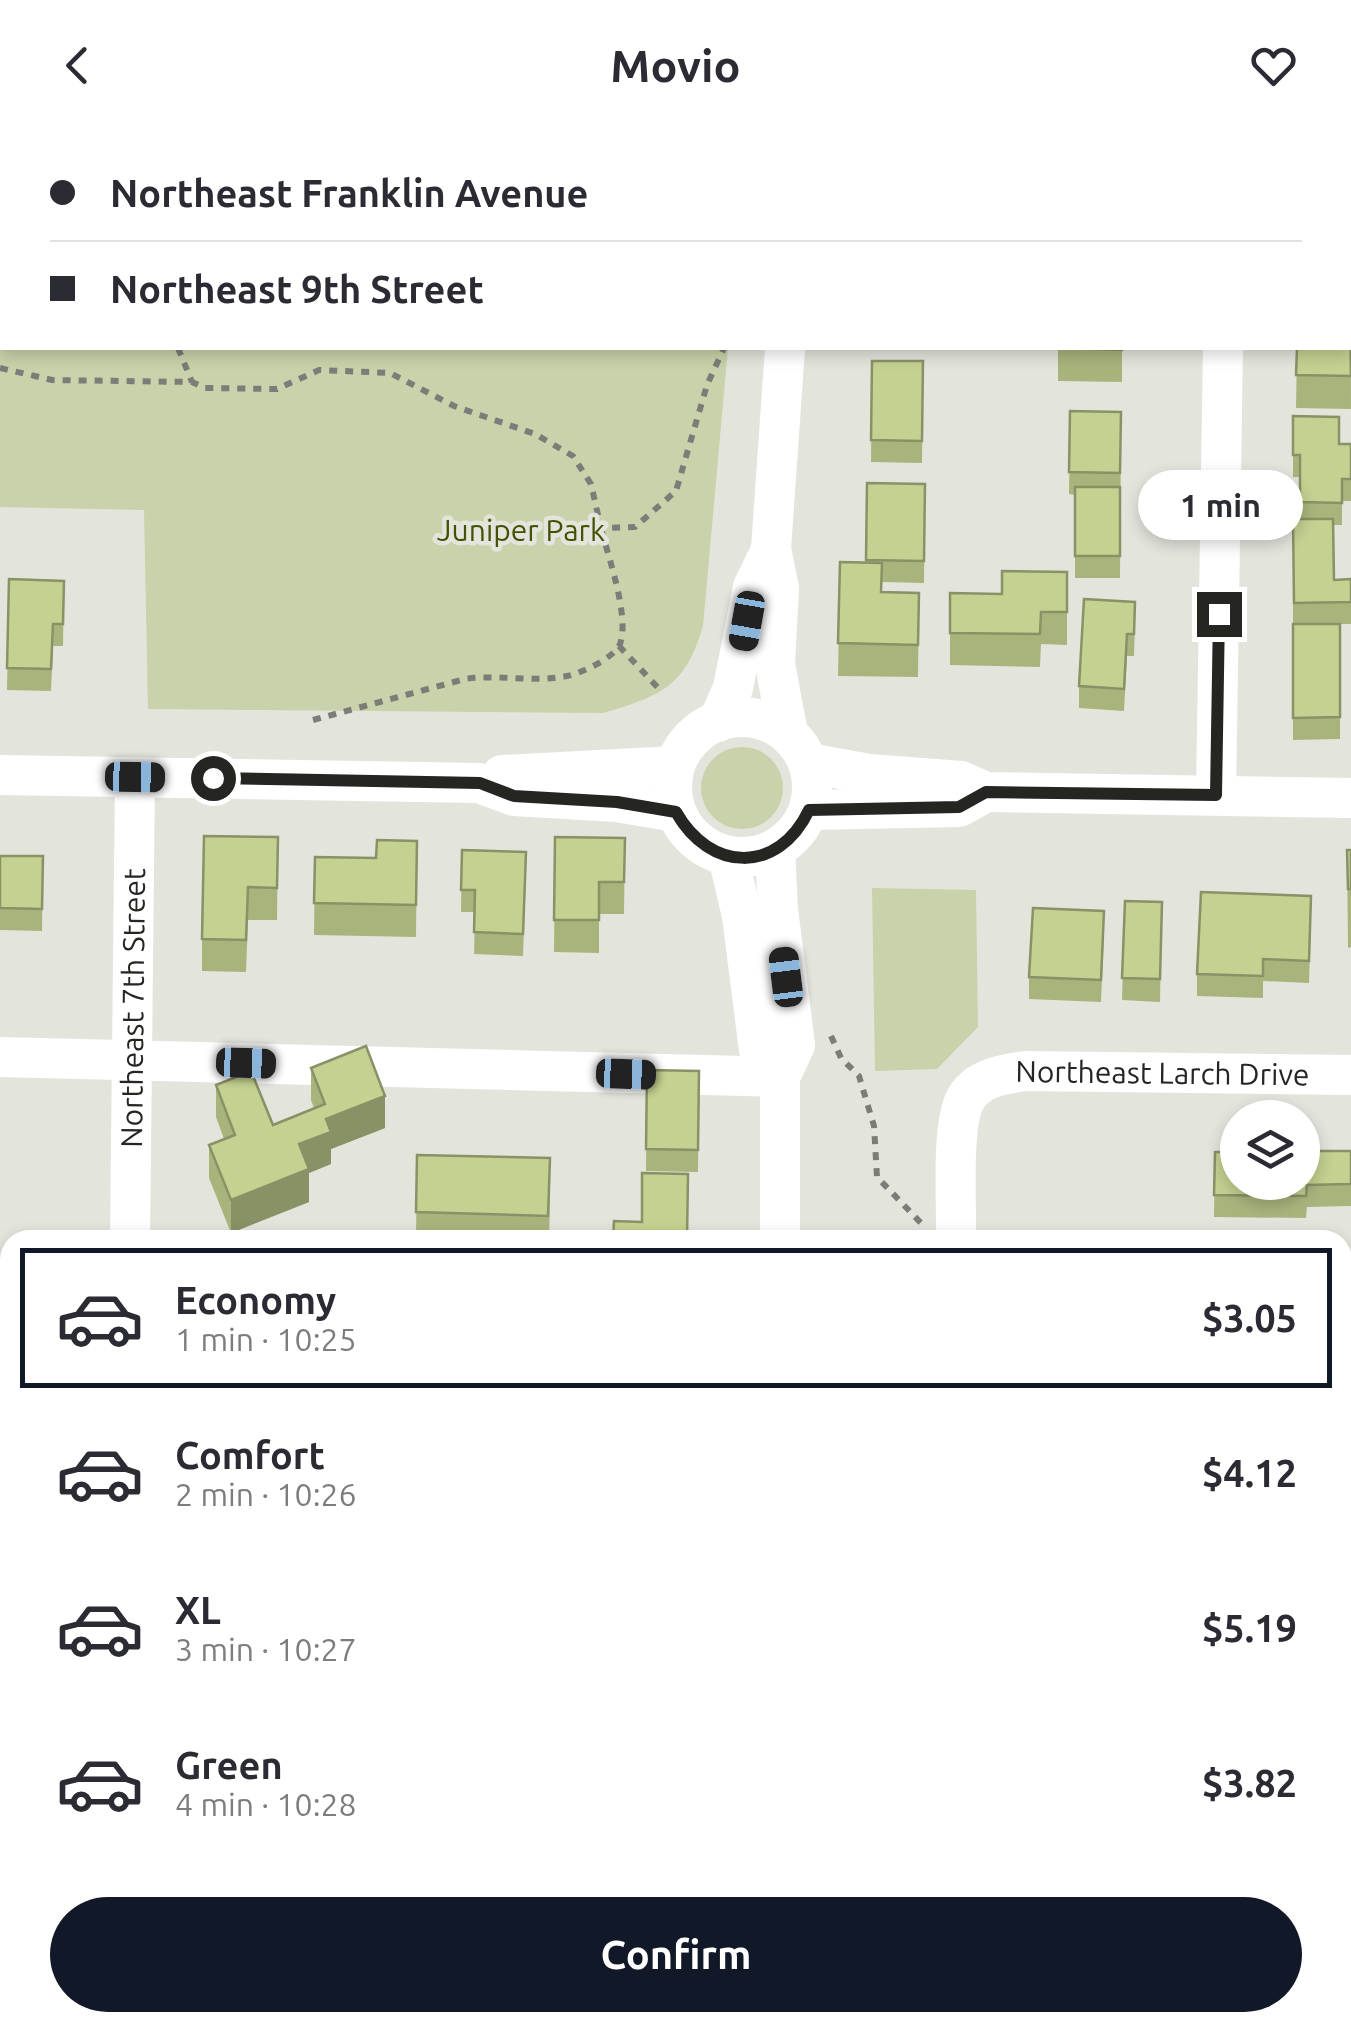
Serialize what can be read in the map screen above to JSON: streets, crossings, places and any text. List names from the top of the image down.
{
  "streets": {
    "street": ["Northeast 7th Street", "Northeast Larch Drive"]
  },
  "parks": ["Juniper Park"],
  "page": {
    "header": "Movio",
    "banner": ["Northeast Franklin Avenue", "Northeast 9th Street"],
    "bubble": "1 min",
    "list": [
      {
        "name": "Economy",
        "note": "1 min · 10:25",
        "value": "$3.05"
      },
      {
        "name": "Comfort",
        "note": "2 min · 10:26",
        "value": "$4.12"
      },
      {
        "name": "XL",
        "note": "3 min · 10:27",
        "value": "$5.19"
      },
      {
        "name": "Green",
        "note": "4 min · 10:28",
        "value": "$3.82"
      }
    ],
    "buttons": "Confirm"
  }
}
